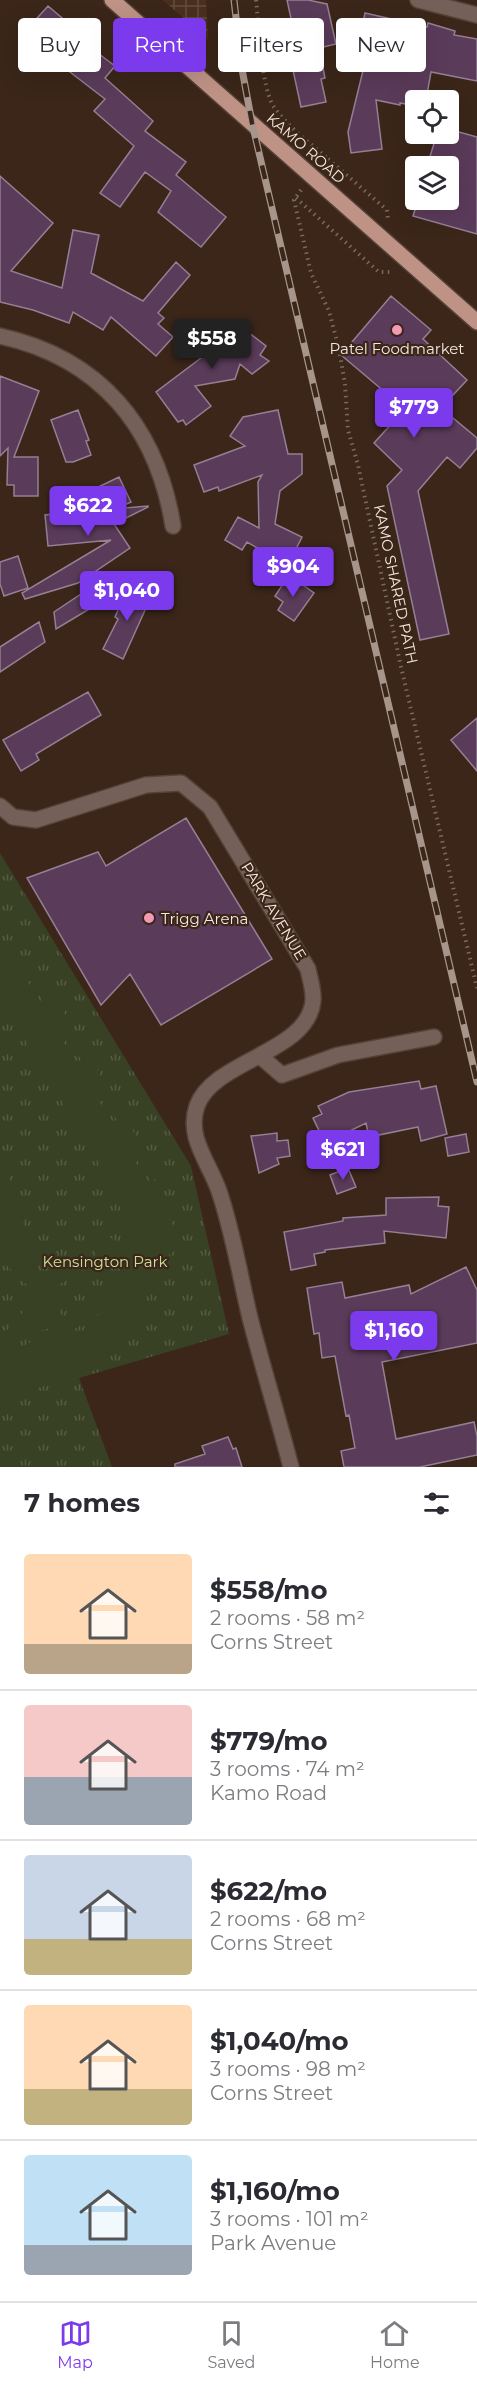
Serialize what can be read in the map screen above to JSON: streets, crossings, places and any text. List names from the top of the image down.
{
  "streets": {
    "main road": ["KAMO ROAD"],
    "street": ["PARK AVENUE"],
    "path": ["KAMO SHARED PATH"]
  },
  "parks": ["Kensington Park"],
  "places": ["Patel Foodmarket", "Trigg Arena"],
  "page": {
    "chip": [
      "Buy",
      "Rent",
      "Filters",
      "New"
    ],
    "price": [
      "$558",
      "$779",
      "$622",
      "$904",
      "$1,040",
      "$621",
      "$1,160"
    ],
    "heading": "7 homes",
    "list": [
      {
        "name": "$558/mo",
        "note": "2 rooms · 58 m² · Corns Street"
      },
      {
        "name": "$779/mo",
        "note": "3 rooms · 74 m² · Kamo Road"
      },
      {
        "name": "$622/mo",
        "note": "2 rooms · 68 m² · Corns Street"
      },
      {
        "name": "$1,040/mo",
        "note": "3 rooms · 98 m² · Corns Street"
      },
      {
        "name": "$1,160/mo",
        "note": "3 rooms · 101 m² · Park Avenue"
      }
    ],
    "tabs": ["Map", "Saved", "Home"]
  }
}
